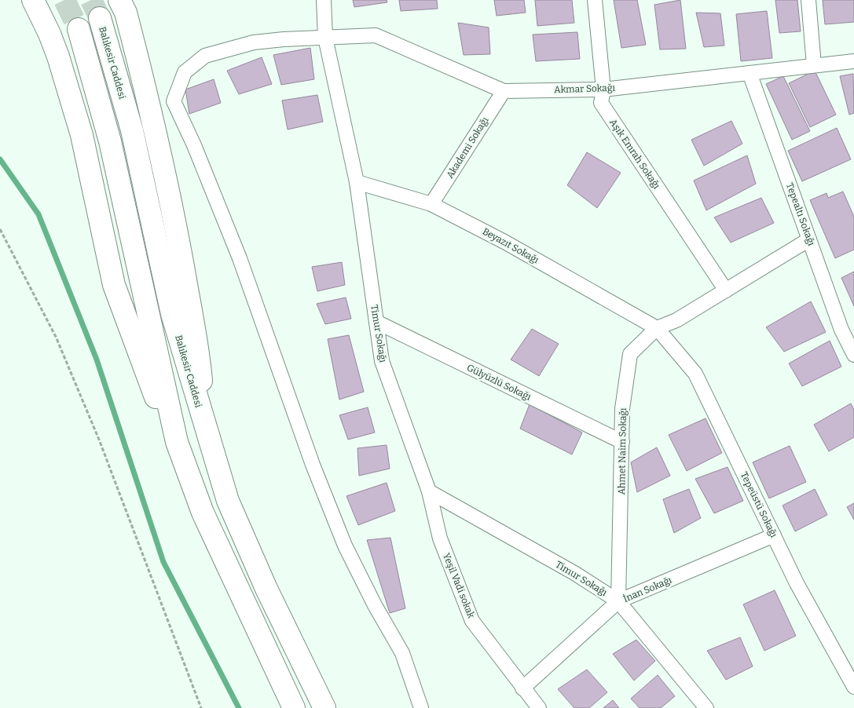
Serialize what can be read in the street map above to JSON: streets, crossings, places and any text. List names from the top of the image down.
{
  "streets": {
    "main road": ["Balıkesir Caddesi"],
    "street": [
      "Akmar Sokağı",
      "Akademi Sokağı",
      "Aşık Emrah Sokağı",
      "Tepealtı Sokağı",
      "Beyazıt Sokağı",
      "Timur Sokağı",
      "Gülyüzlü Sokağı",
      "Ahmet Naim Sokağı",
      "Tepeüstü Sokağı",
      "Yeşil Vadi sokak",
      "İnan Sokağı"
    ]
  },
  "crossings": [
    ["Akmar Sokağı", "Akademi Sokağı"],
    ["Akmar Sokağı", "Aşık Emrah Sokağı"],
    ["Akmar Sokağı", "Tepealtı Sokağı"],
    ["Akmar Sokağı", "Timur Sokağı"],
    ["Akademi Sokağı", "Beyazıt Sokağı"],
    ["Aşık Emrah Sokağı", "Ahmet Naim Sokağı"],
    ["Tepealtı Sokağı", "Ahmet Naim Sokağı"],
    ["Beyazıt Sokağı", "Timur Sokağı"],
    ["Beyazıt Sokağı", "Ahmet Naim Sokağı"],
    ["Beyazıt Sokağı", "Tepeüstü Sokağı"],
    ["Timur Sokağı", "Gülyüzlü Sokağı"],
    ["Timur Sokağı", "Ahmet Naim Sokağı"],
    ["Timur Sokağı", "Yeşil Vadi sokak"],
    ["Timur Sokağı", "İnan Sokağı"],
    ["Gülyüzlü Sokağı", "Ahmet Naim Sokağı"],
    ["Ahmet Naim Sokağı", "Tepeüstü Sokağı"],
    ["Ahmet Naim Sokağı", "İnan Sokağı"],
    ["Tepeüstü Sokağı", "İnan Sokağı"],
    ["Yeşil Vadi sokak", "İnan Sokağı"]
  ]
}
